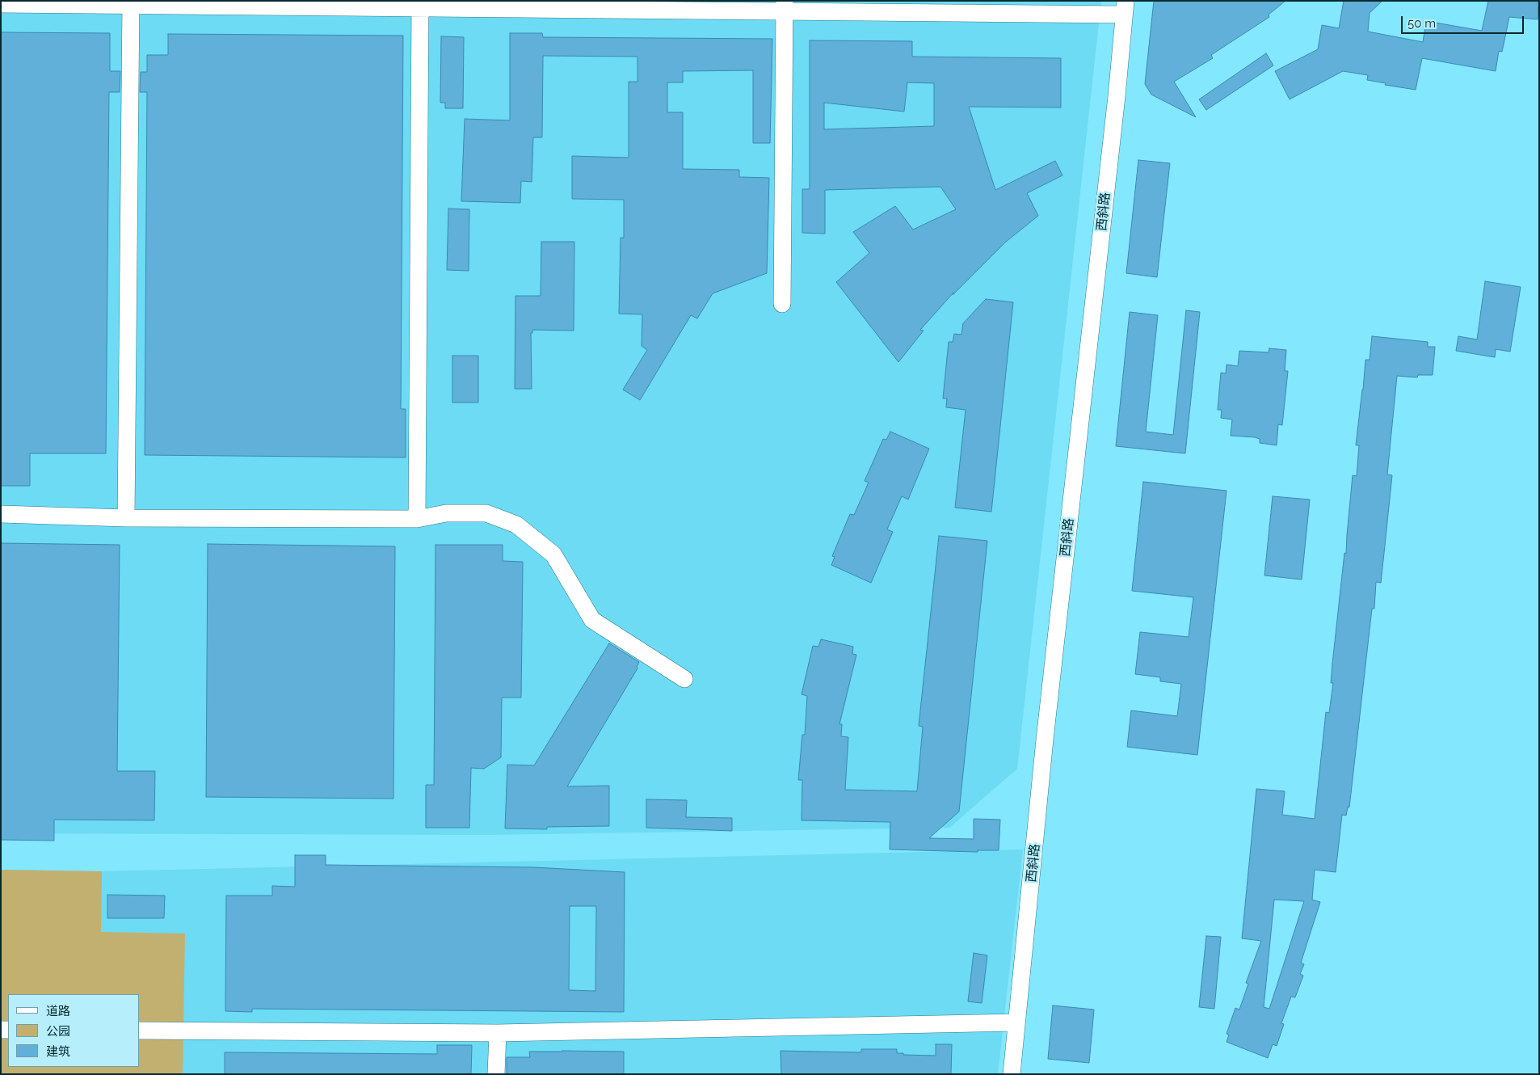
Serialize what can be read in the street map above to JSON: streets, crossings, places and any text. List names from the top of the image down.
{
  "streets": {
    "street": ["西斜路"]
  },
  "legend": ["道路", "公园", "建筑"],
  "scale_bar": "50 m"
}
